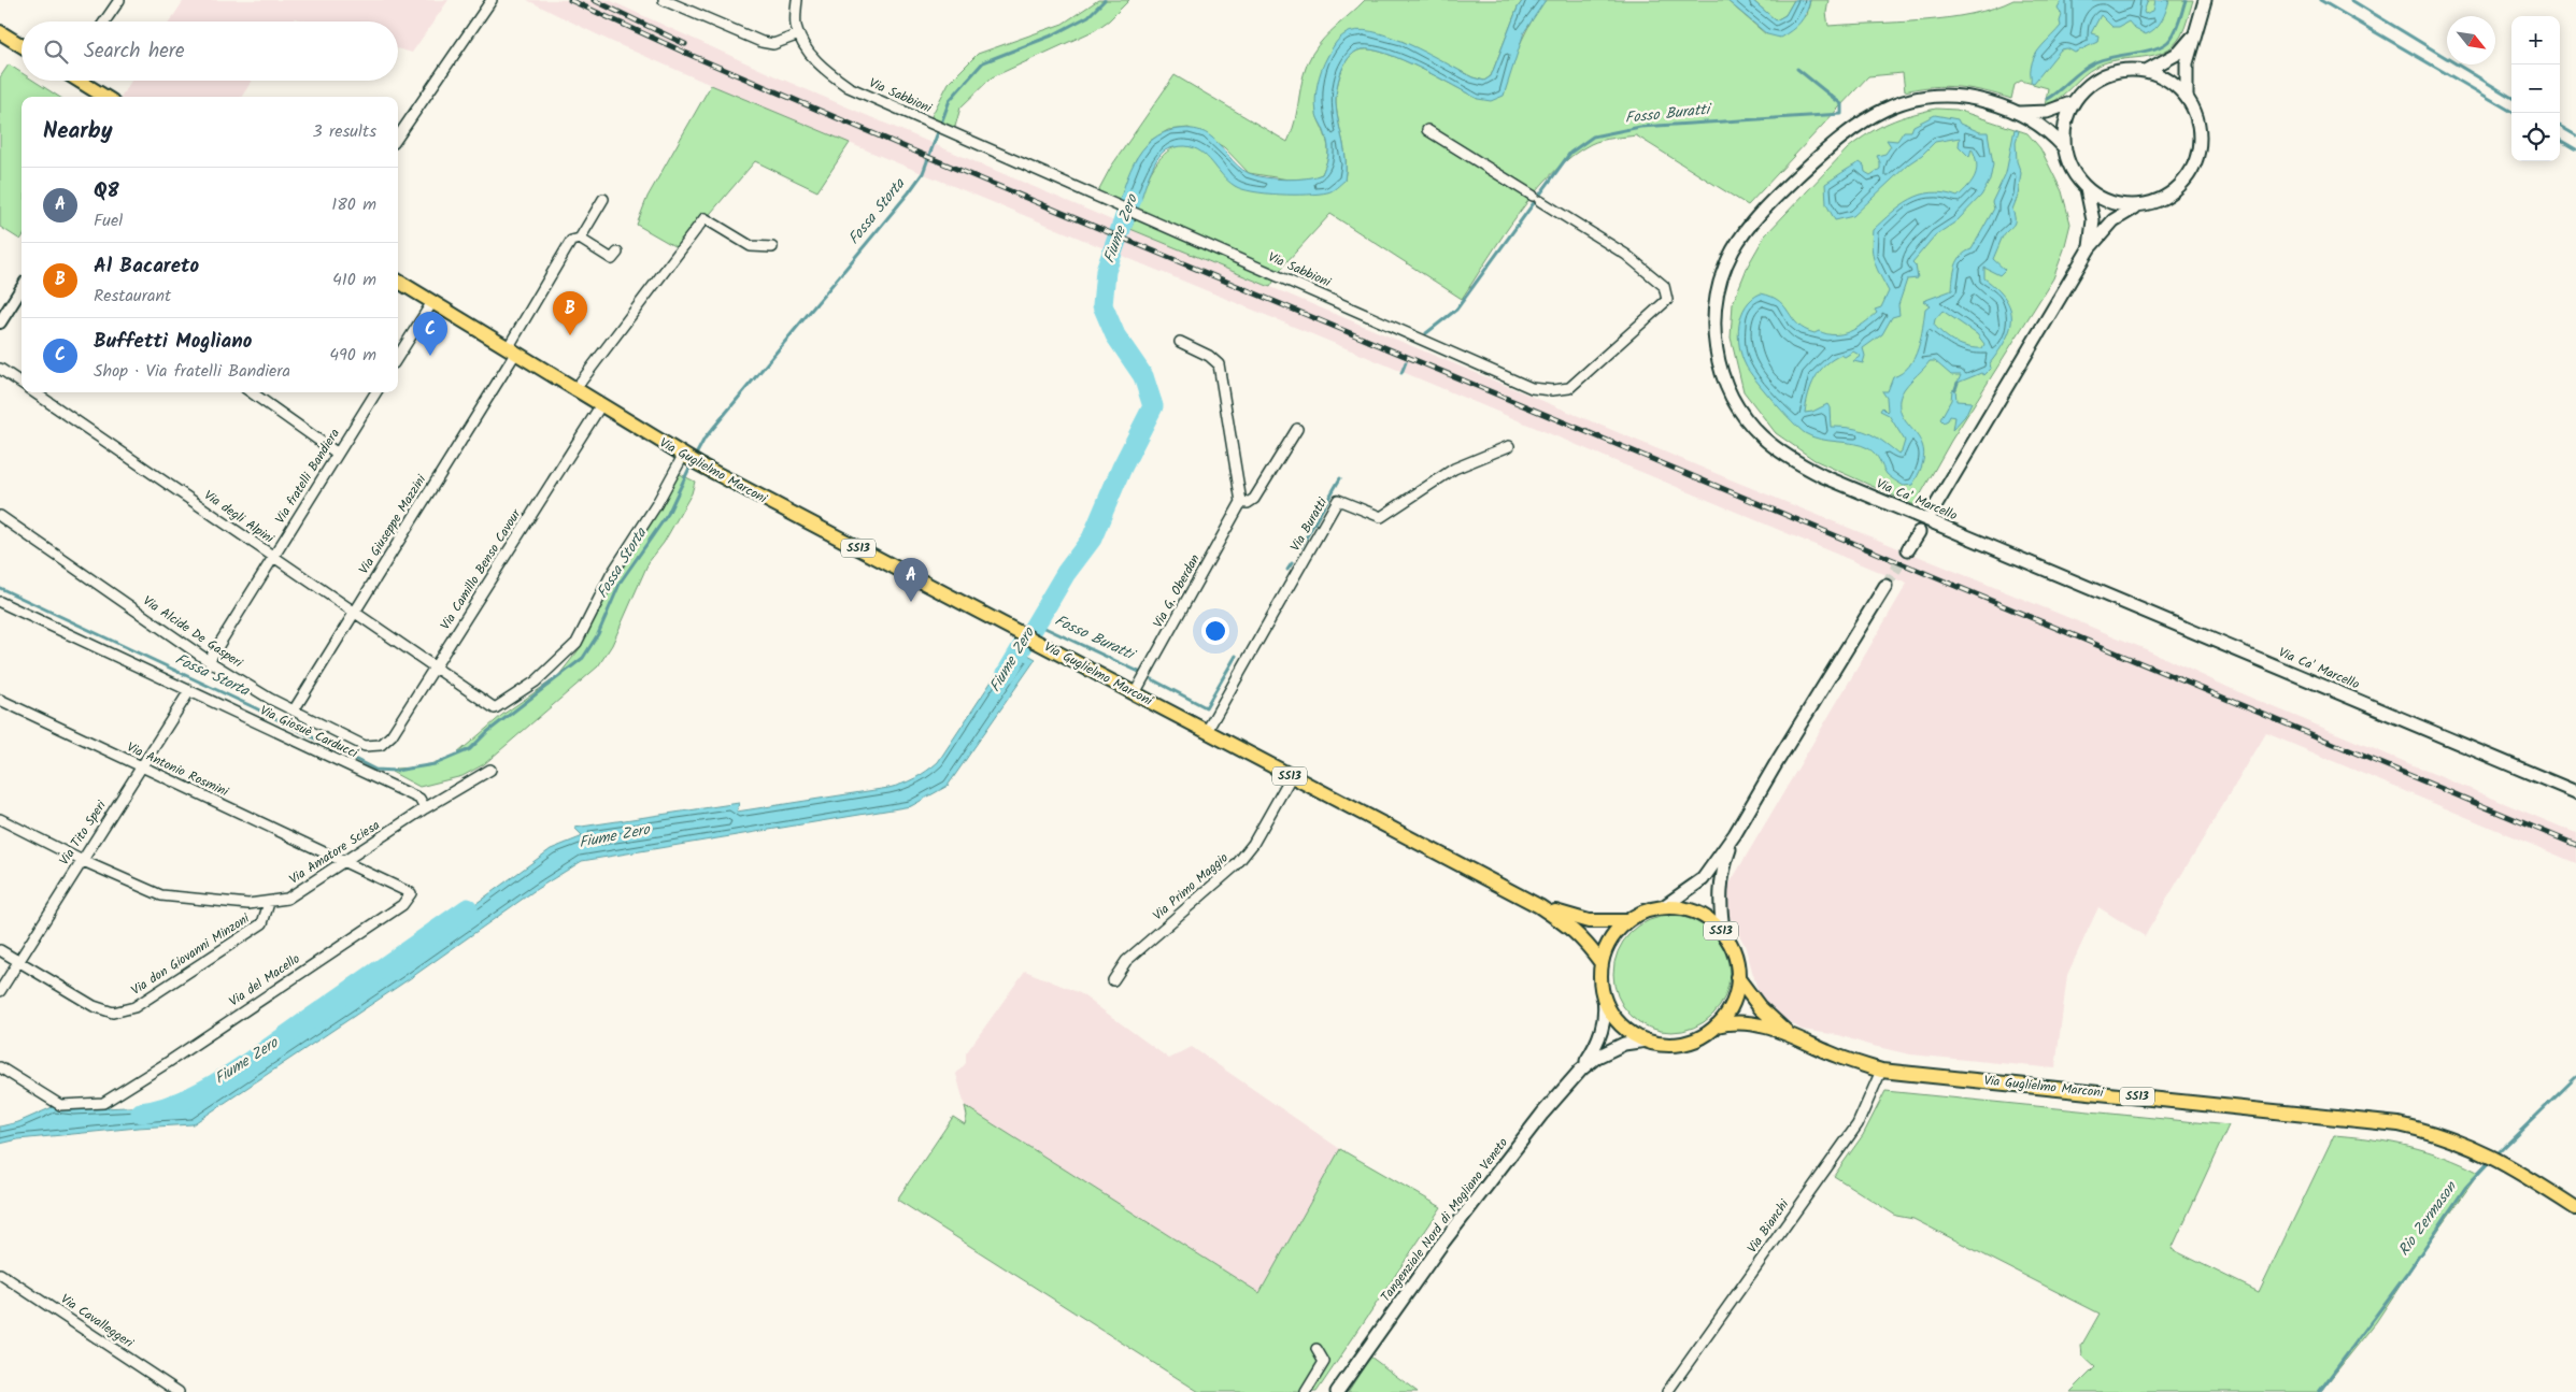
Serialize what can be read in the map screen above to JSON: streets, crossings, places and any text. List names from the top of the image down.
{
  "streets": {
    "main road": [
      "Via Guglielmo Marconi",
      "Via Ca' Marcello",
      "SS13",
      "Tangenziale Nord di Mogliano Veneto"
    ],
    "street": [
      "Via Sabbioni",
      "Via fratelli Bandiera",
      "Via degli Alpini",
      "Via Giuseppe Mazzini",
      "Via Buratti",
      "Via Camillo Benso Cavour",
      "Via G. Oberdan",
      "Via Alcide De Gasperi",
      "Via Giosuè Carducci",
      "Via Antonio Rosmini",
      "Via Tito Speri",
      "Via Amatore Sciesa",
      "Via Primo Maggio",
      "Via don Giovanni Minzoni",
      "Via del Macello",
      "Via Bianchi",
      "Via Cavalleggeri"
    ]
  },
  "crossings": [
    ["Via Guglielmo Marconi", "Via degli Alpini"],
    ["Via Guglielmo Marconi", "Via Giuseppe Mazzini"],
    ["Via Guglielmo Marconi", "Via Buratti"],
    ["Via Guglielmo Marconi", "Via Camillo Benso Cavour"],
    ["Via Guglielmo Marconi", "Via G. Oberdan"],
    ["Via Guglielmo Marconi", "Via Primo Maggio"],
    ["Via Guglielmo Marconi", "Tangenziale Nord di Mogliano Veneto"],
    ["Via Guglielmo Marconi", "Via Bianchi"],
    ["Via fratelli Bandiera", "Via degli Alpini"],
    ["Via fratelli Bandiera", "Via Alcide De Gasperi"],
    ["Via degli Alpini", "Via Giuseppe Mazzini"],
    ["Via degli Alpini", "Via Camillo Benso Cavour"],
    ["Via Giuseppe Mazzini", "Via Alcide De Gasperi"],
    ["Via Camillo Benso Cavour", "Via Alcide De Gasperi"],
    ["Via Giosuè Carducci", "Via Tito Speri"],
    ["Via Giosuè Carducci", "Via Amatore Sciesa"],
    ["Via Antonio Rosmini", "Via Tito Speri"],
    ["Via Antonio Rosmini", "Via Amatore Sciesa"],
    ["Via Antonio Rosmini", "Via del Macello"],
    ["Via Tito Speri", "Via Amatore Sciesa"],
    ["Via Tito Speri", "Via don Giovanni Minzoni"],
    ["Via Amatore Sciesa", "Via don Giovanni Minzoni"],
    ["Via Amatore Sciesa", "Via del Macello"]
  ],
  "water": [
    "Fosso Buratti",
    "Fossa Storta",
    "Fiume Zero",
    "Rio Zermason"
  ],
  "north": "bottom right",
  "page": {
    "map_buttons": ["+", "−"],
    "search": "Search here",
    "heading": ["Nearby", "3 results"],
    "list": [
      {
        "mark": "A",
        "name": "Q8",
        "note": "Fuel",
        "value": "180 m"
      },
      {
        "mark": "B",
        "name": "Al Bacareto",
        "note": "Restaurant",
        "value": "410 m"
      },
      {
        "mark": "C",
        "name": "Buffetti Mogliano",
        "note": "Shop · Via fratelli Bandiera",
        "value": "490 m"
      }
    ],
    "pins": ["B", "C", "A"]
  }
}
